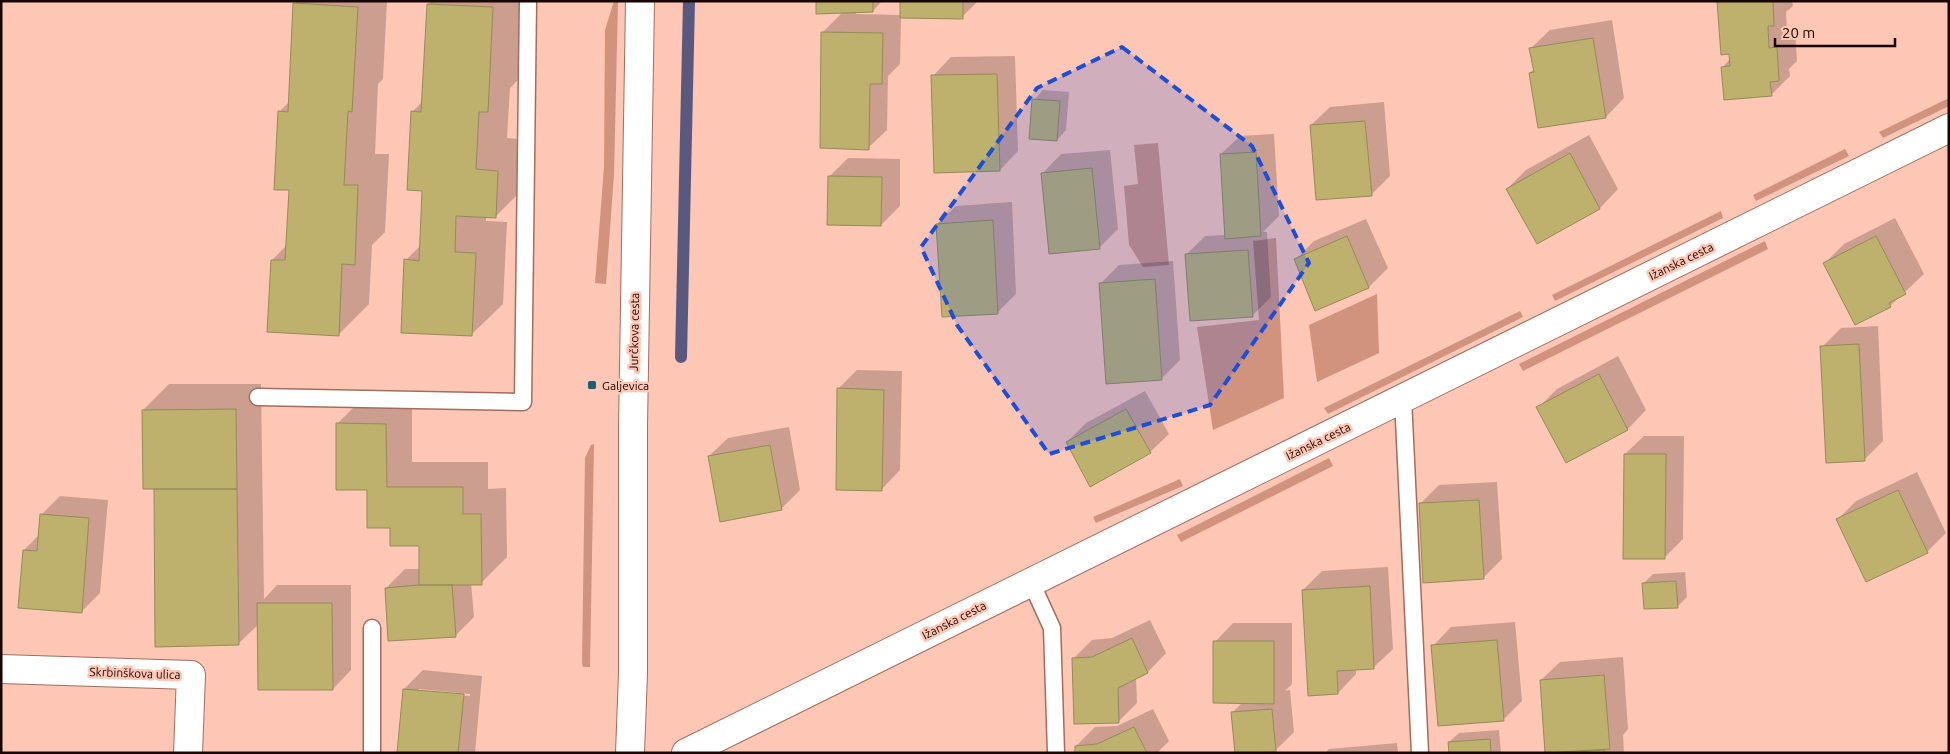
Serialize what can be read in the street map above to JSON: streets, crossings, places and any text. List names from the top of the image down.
{
  "streets": {
    "main road": ["Ižanska cesta", "Jurčkova cesta", "Skrbinškova ulica"]
  },
  "places": {
    "transit": ["Galjevica"]
  },
  "scale_bar": "20 m"
}
